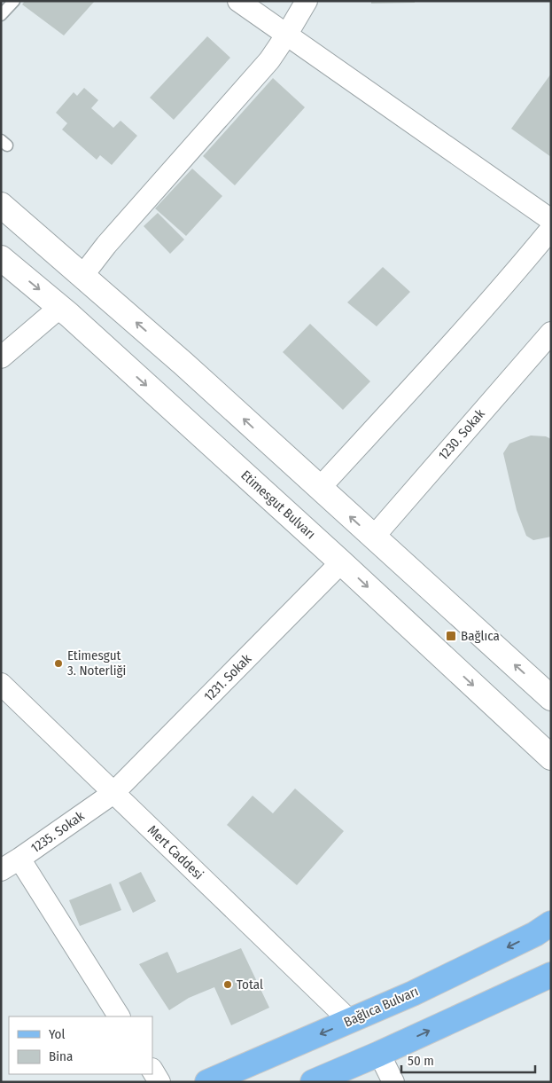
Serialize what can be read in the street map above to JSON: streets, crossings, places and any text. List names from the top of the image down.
{
  "streets": {
    "main road": ["Etimesgut Bulvarı", "Bağlıca Bulvarı"],
    "street": [
      "1230. Sokak",
      "1231. Sokak",
      "1235. Sokak",
      "Mert Caddesi"
    ]
  },
  "crossings": [
    ["Etimesgut Bulvarı", "1231. Sokak"],
    ["1231. Sokak", "1235. Sokak"],
    ["1231. Sokak", "Mert Caddesi"],
    ["1235. Sokak", "Mert Caddesi"],
    ["Mert Caddesi", "Bağlıca Bulvarı"]
  ],
  "places": {
    "transit": ["Bağlıca"],
    "other": ["Etimesgut 3. Noterliği", "Total"]
  },
  "legend": ["Yol", "Bina"],
  "scale_bar": "50 m"
}
